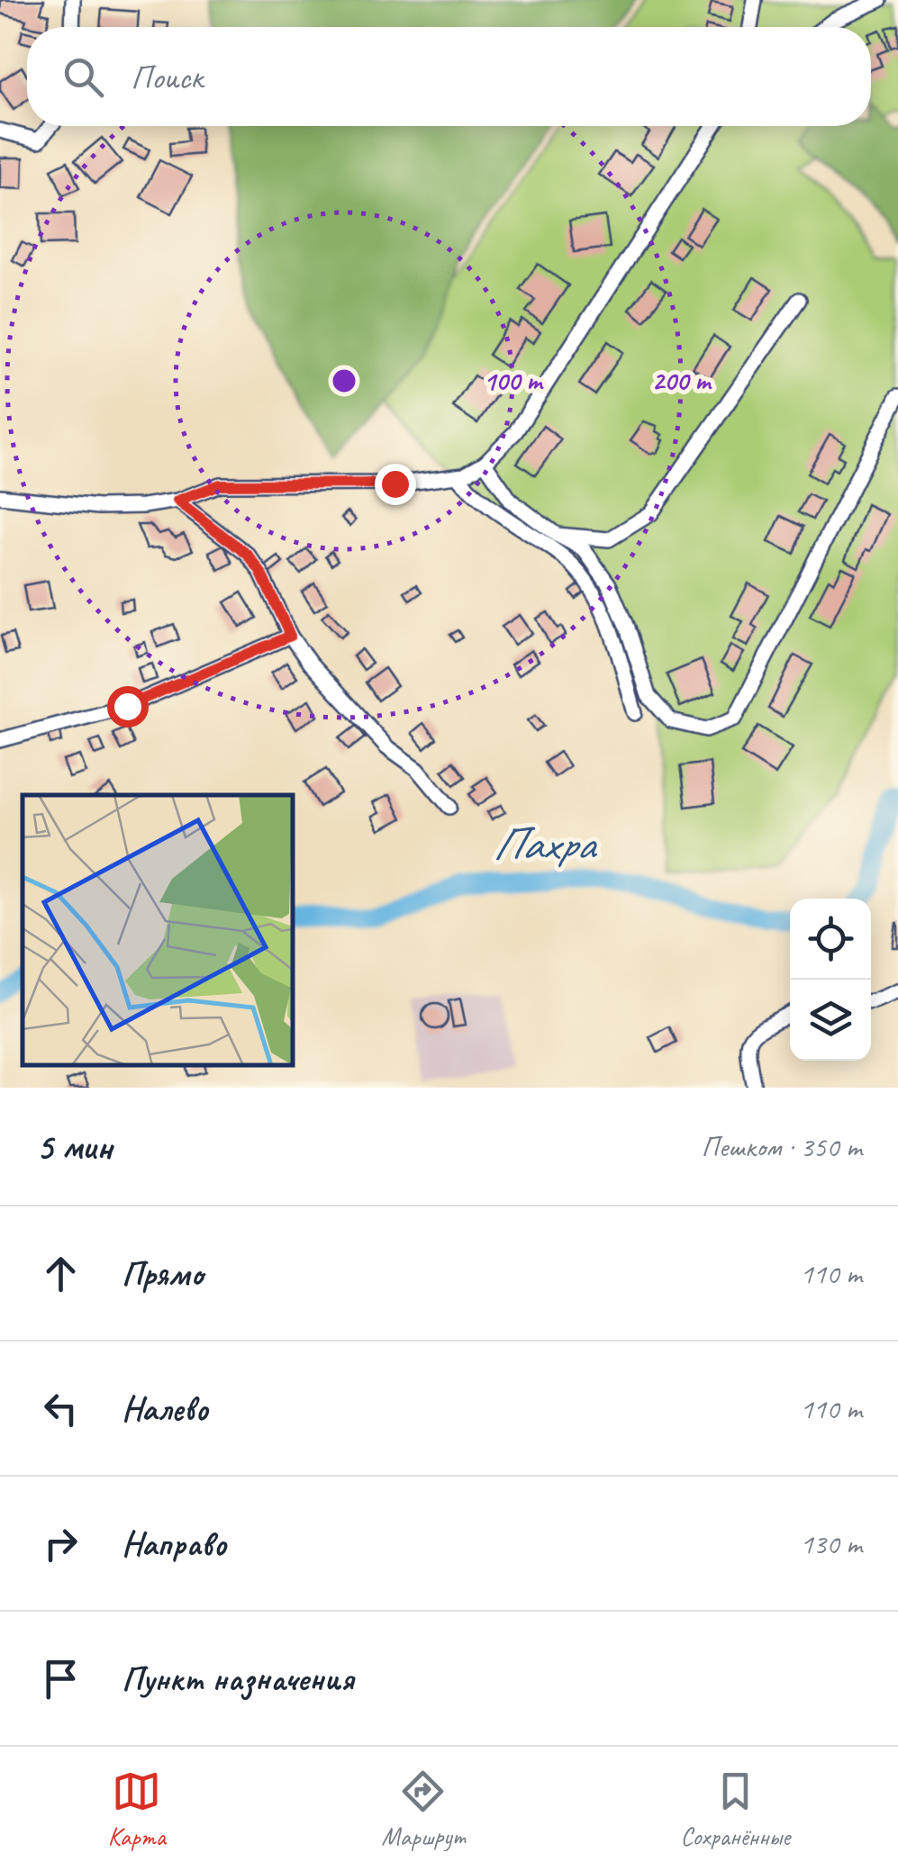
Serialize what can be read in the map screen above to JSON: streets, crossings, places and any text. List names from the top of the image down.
{
  "water": ["Пахра"],
  "page": {
    "search": "Поиск",
    "heading": ["5 мин", "Пешком · 350 m"],
    "list": [
      ["Прямо", "110 m"],
      ["Налево", "110 m"],
      ["Направо", "130 m"],
      "Пункт назначения"
    ],
    "nav": ["Карта", "Маршрут", "Сохранённые"]
  },
  "rings": ["100 m", "200 m"]
}
